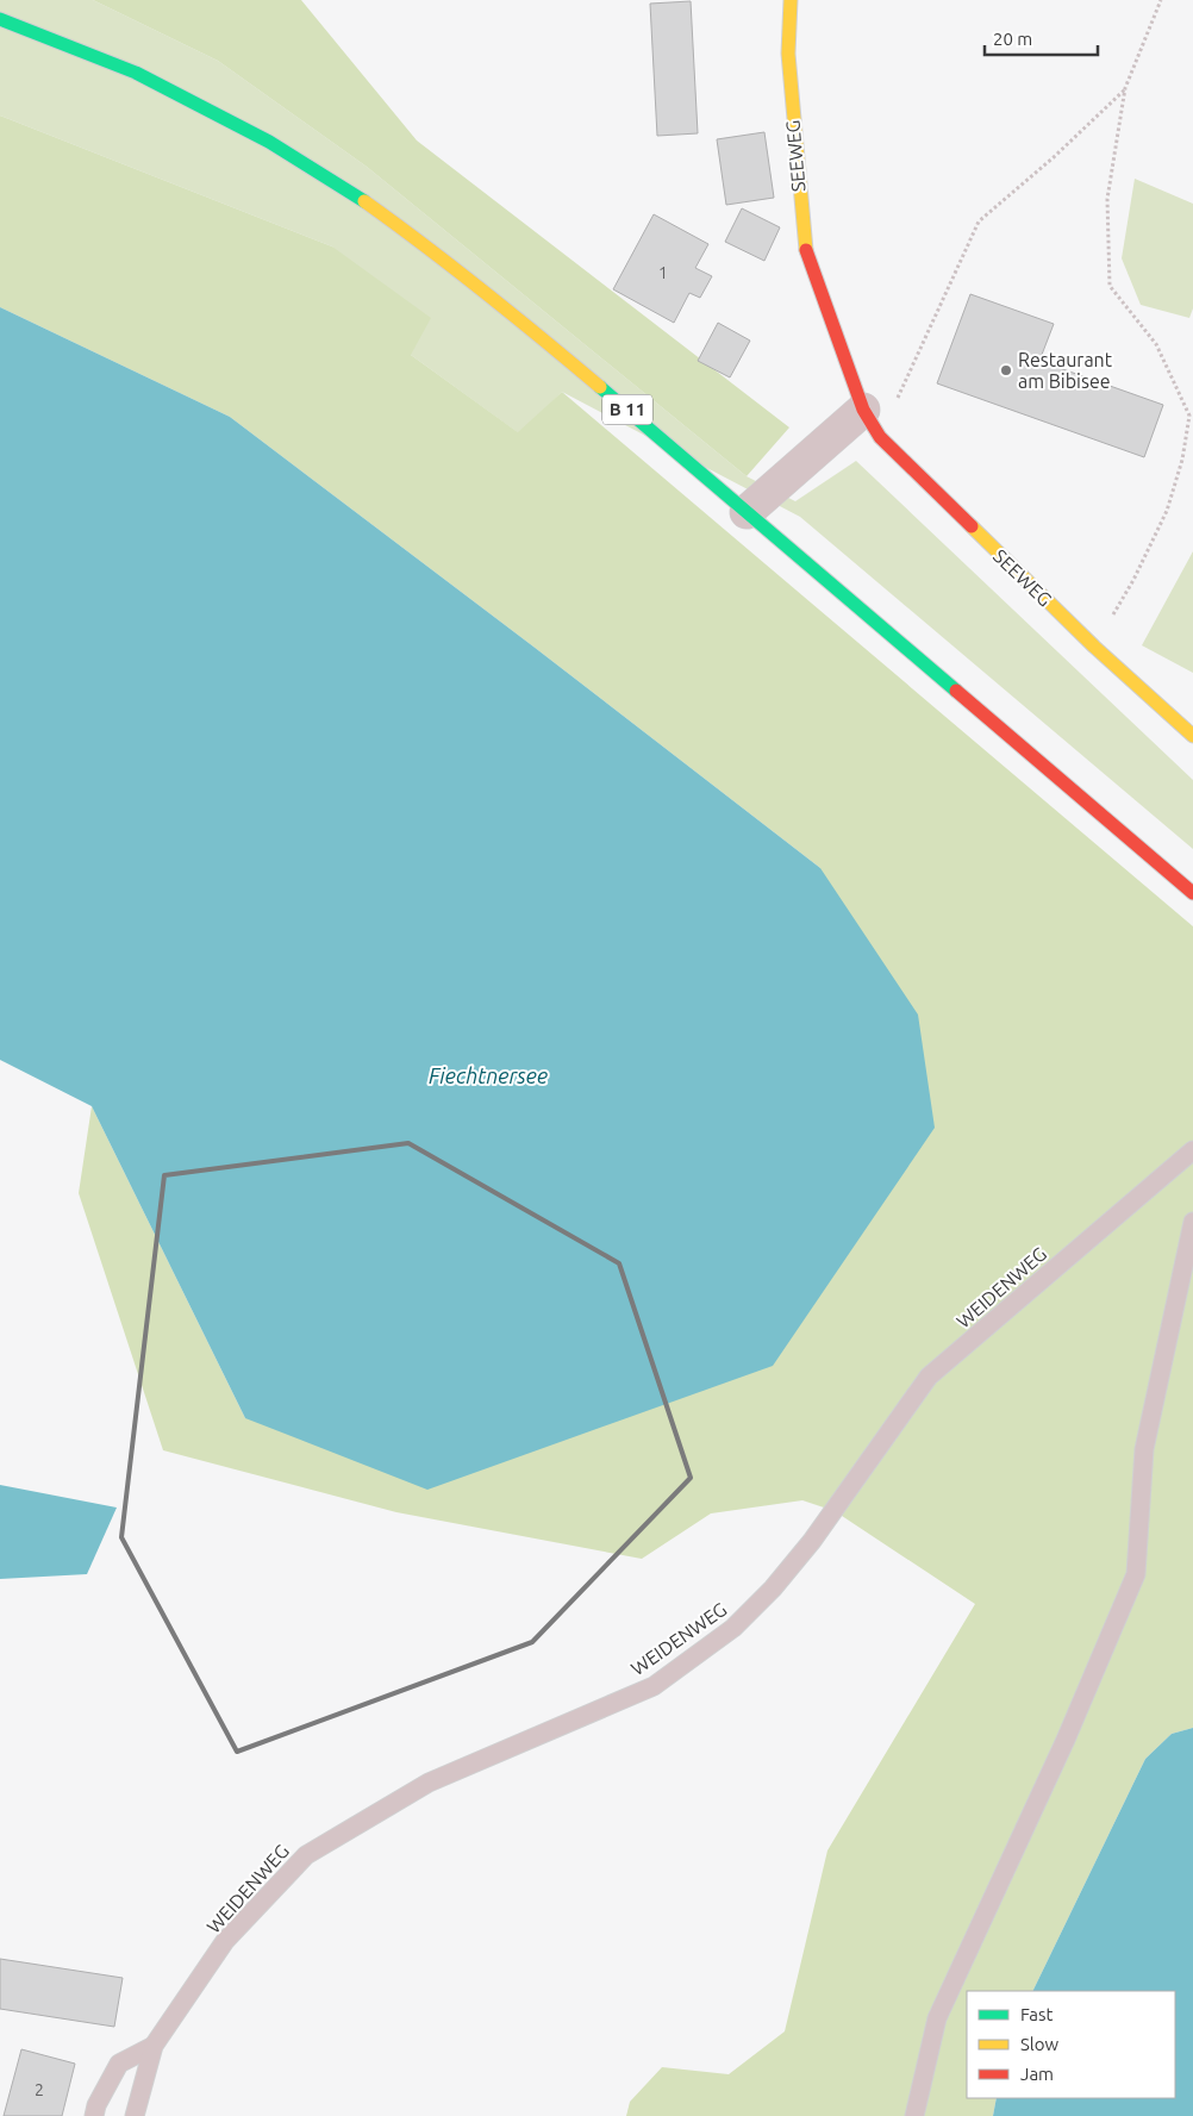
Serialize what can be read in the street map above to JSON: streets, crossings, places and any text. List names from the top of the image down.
{
  "streets": {
    "main road": ["SEEWEG", "B 11"],
    "lane": ["WEIDENWEG"]
  },
  "water": ["Fiechtnersee"],
  "places": ["Restaurant am Bibisee"],
  "house_numbers": ["1", "2"],
  "legend": ["Fast", "Slow", "Jam"],
  "scale_bar": "20 m"
}
